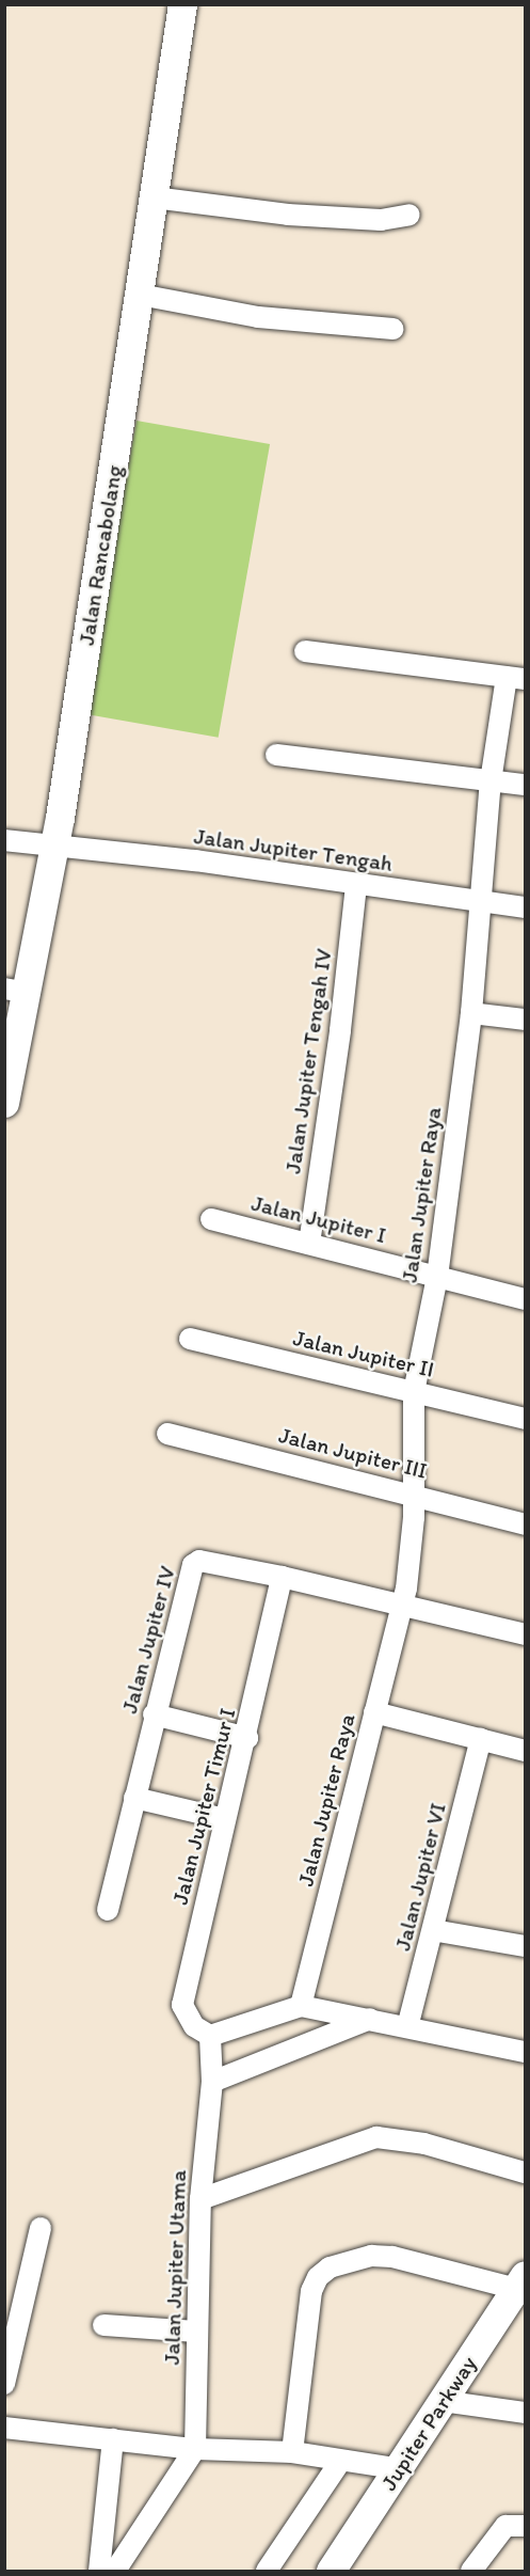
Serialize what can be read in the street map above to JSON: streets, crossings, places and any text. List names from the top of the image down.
{
  "streets": {
    "street": [
      "Jalan Rancabolang",
      "Jalan Jupiter Tengah",
      "Jalan Jupiter Tengah IV",
      "Jalan Jupiter Raya",
      "Jalan Jupiter I",
      "Jalan Jupiter II",
      "Jalan Jupiter III",
      "Jalan Jupiter IV",
      "Jalan Jupiter Timur I",
      "Jalan Jupiter VI",
      "Jalan Jupiter Utama",
      "Jupiter Parkway"
    ]
  },
  "crossings": [
    ["Jalan Rancabolang", "Jalan Jupiter Tengah"],
    ["Jalan Jupiter Tengah", "Jalan Jupiter Tengah IV"],
    ["Jalan Jupiter Tengah", "Jalan Jupiter Raya"],
    ["Jalan Jupiter Tengah IV", "Jalan Jupiter I"],
    ["Jalan Jupiter Raya", "Jalan Jupiter I"],
    ["Jalan Jupiter Raya", "Jalan Jupiter II"],
    ["Jalan Jupiter Raya", "Jalan Jupiter III"],
    ["Jalan Jupiter Raya", "Jalan Jupiter IV"],
    ["Jalan Jupiter IV", "Jalan Jupiter Timur I"],
    ["Jalan Jupiter Timur I", "Jalan Jupiter Utama"]
  ]
}
